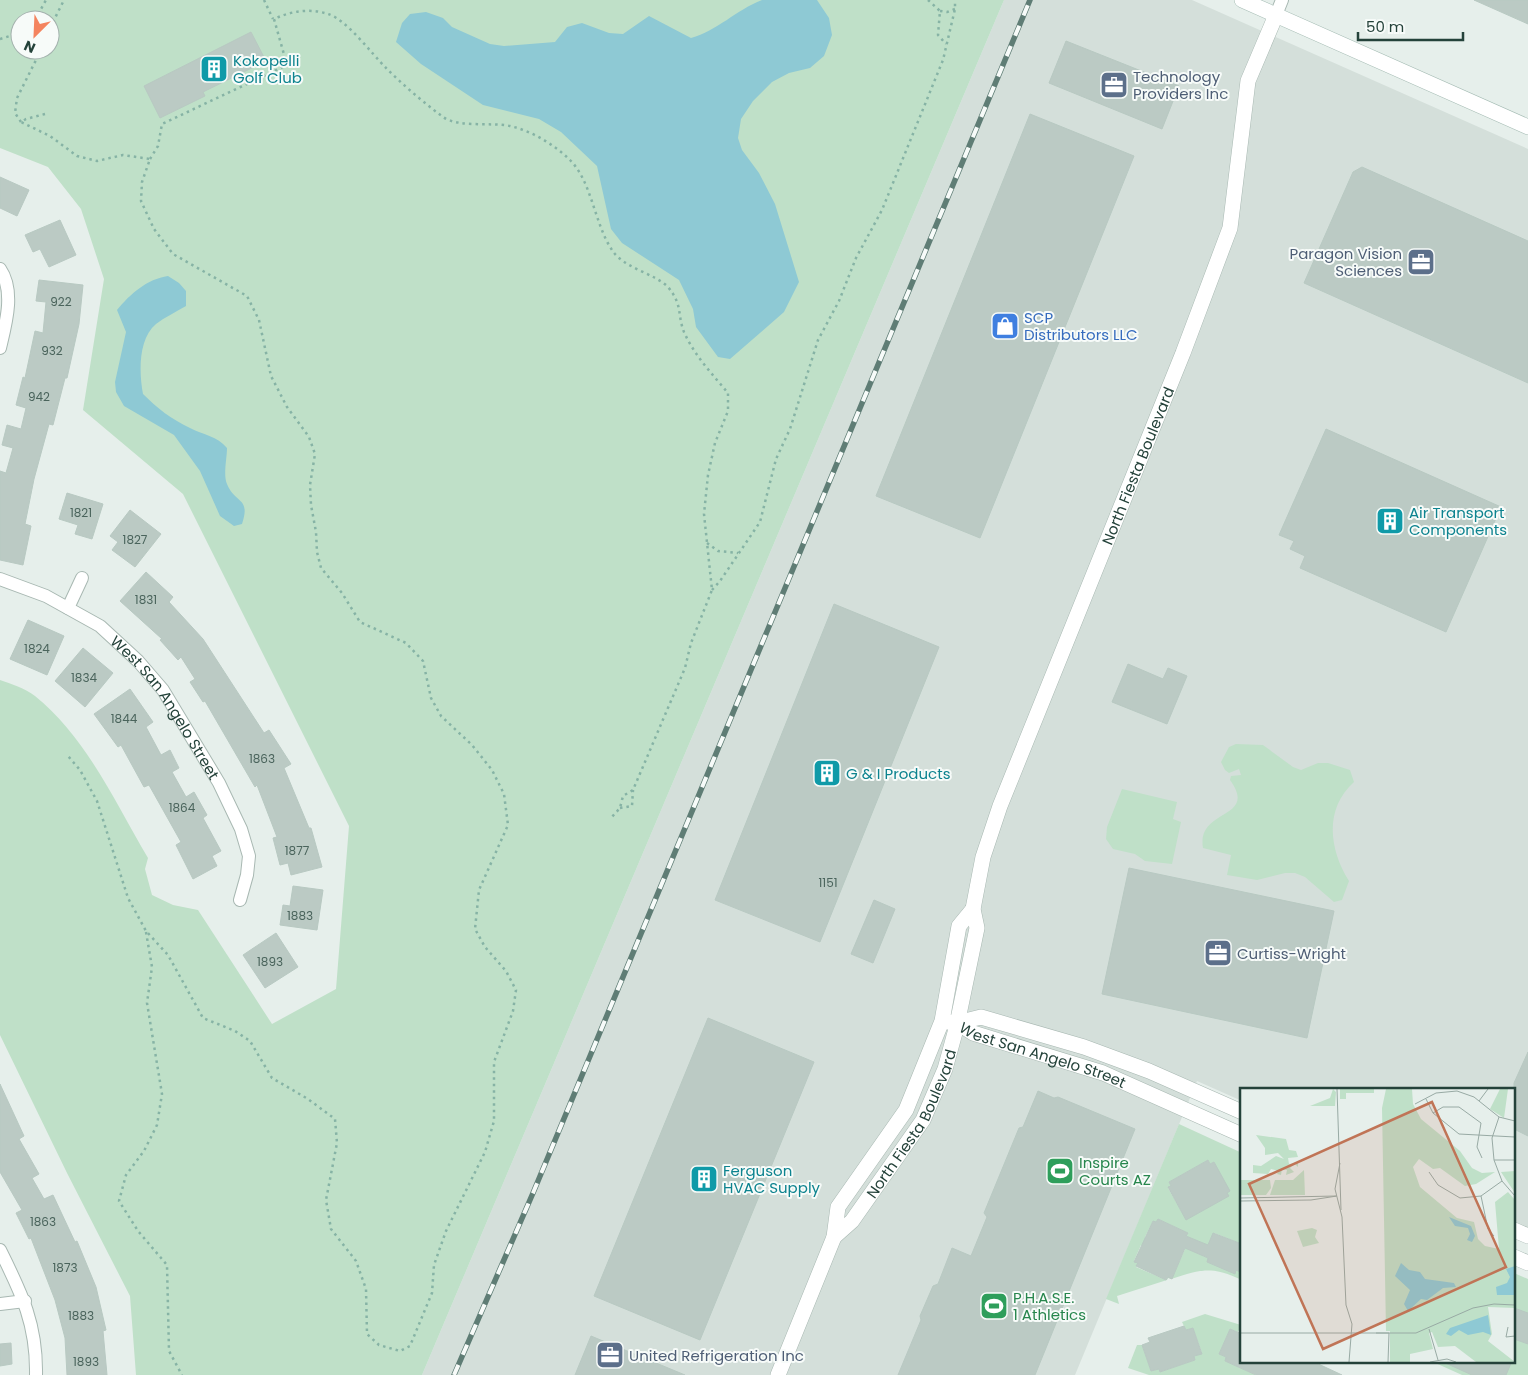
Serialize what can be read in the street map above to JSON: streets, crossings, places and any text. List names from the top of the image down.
{
  "streets": {
    "street": ["North Fiesta Boulevard", "West San Angelo Street"]
  },
  "crossings": [
    ["North Fiesta Boulevard", "West San Angelo Street"]
  ],
  "places": {
    "building": [
      "Kokopelli Golf Club",
      "Air Transport Components",
      "G & I Products",
      "Ferguson HVAC Supply"
    ],
    "office": [
      "Technology Providers Inc",
      "Paragon Vision Sciences",
      "Curtiss-Wright",
      "United Refrigeration Inc"
    ],
    "shop": ["SCP Distributors LLC"],
    "sports": ["Inspire Courts AZ", "P.H.A.S.E. 1 Athletics"]
  },
  "house_numbers": [
    "922",
    "932",
    "942",
    "1821",
    "1827",
    "1831",
    "1824",
    "1834",
    "1844",
    "1863",
    "1864",
    "1877",
    "1151",
    "1883",
    "1893",
    "1863",
    "1873",
    "1883",
    "1893"
  ],
  "scale_bar": "50 m",
  "north": "bottom left"
}
